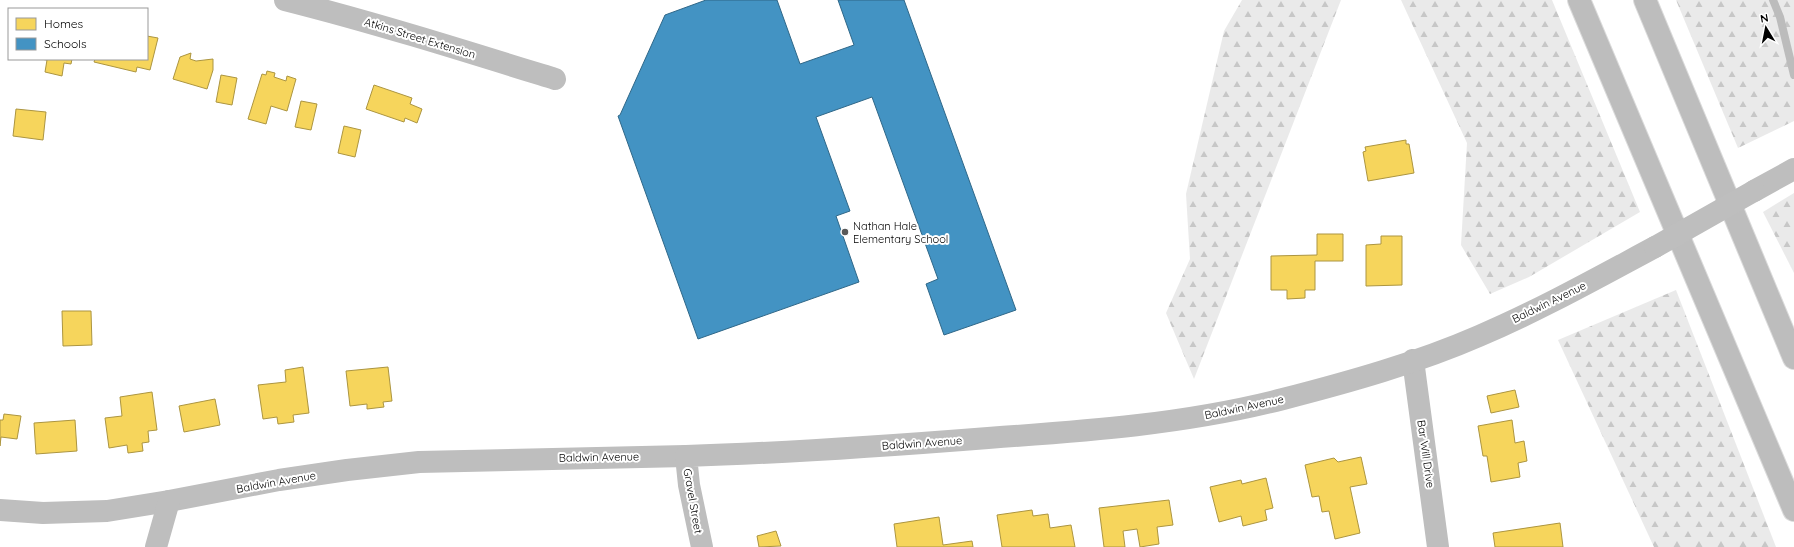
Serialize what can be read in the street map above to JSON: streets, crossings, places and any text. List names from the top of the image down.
{
  "streets": {
    "street": [
      "Atkins Street Extension",
      "Baldwin Avenue",
      "Bar Will Drive",
      "Gravel Street"
    ]
  },
  "crossings": [
    ["Baldwin Avenue", "Bar Will Drive"],
    ["Baldwin Avenue", "Gravel Street"]
  ],
  "places": ["Nathan Hale Elementary School"],
  "legend": ["Homes", "Schools"],
  "north": "top"
}
